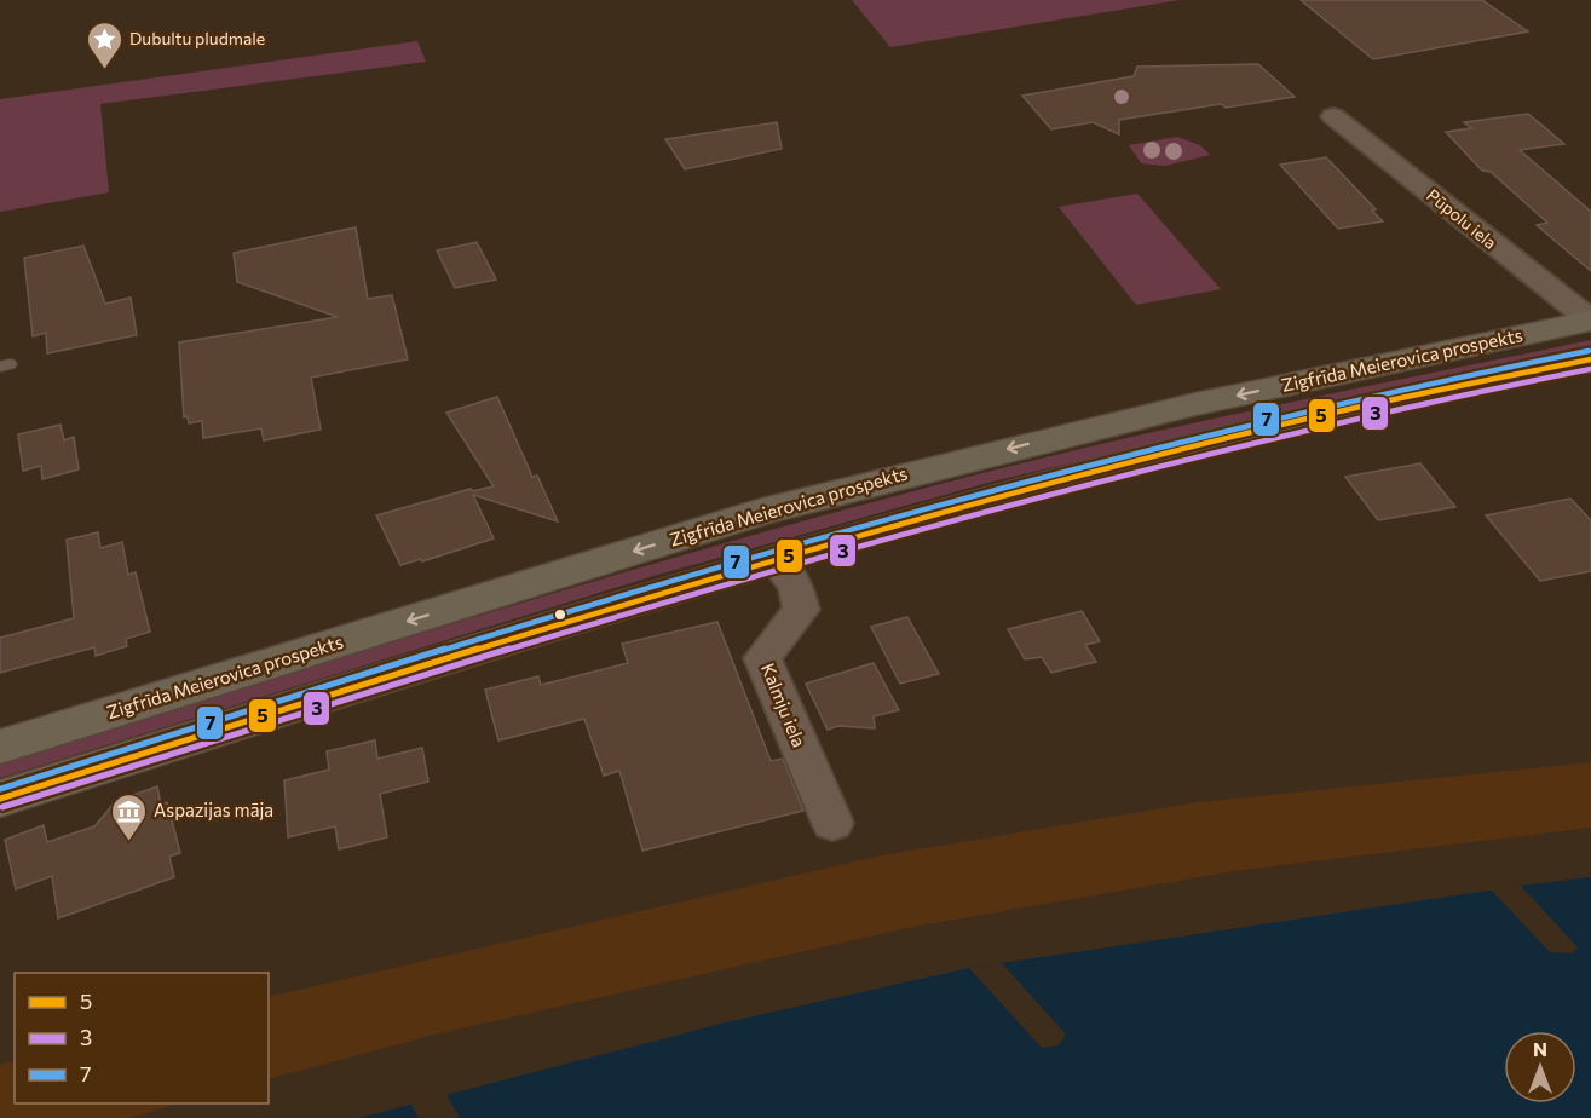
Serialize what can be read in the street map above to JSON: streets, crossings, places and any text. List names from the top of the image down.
{
  "streets": {
    "main road": ["Zigfrīda Meierovica prospekts"],
    "street": ["Pūpolu iela", "Kalmju iela"]
  },
  "crossings": [
    ["Pūpolu iela", "Zigfrīda Meierovica prospekts"]
  ],
  "places": {
    "place": ["Dubultu pludmale"],
    "museum": ["Aspazijas māja"]
  },
  "lines": ["transit line 7", "transit line 5", "transit line 3"],
  "legend": ["5", "3", "7"],
  "north": "top"
}
